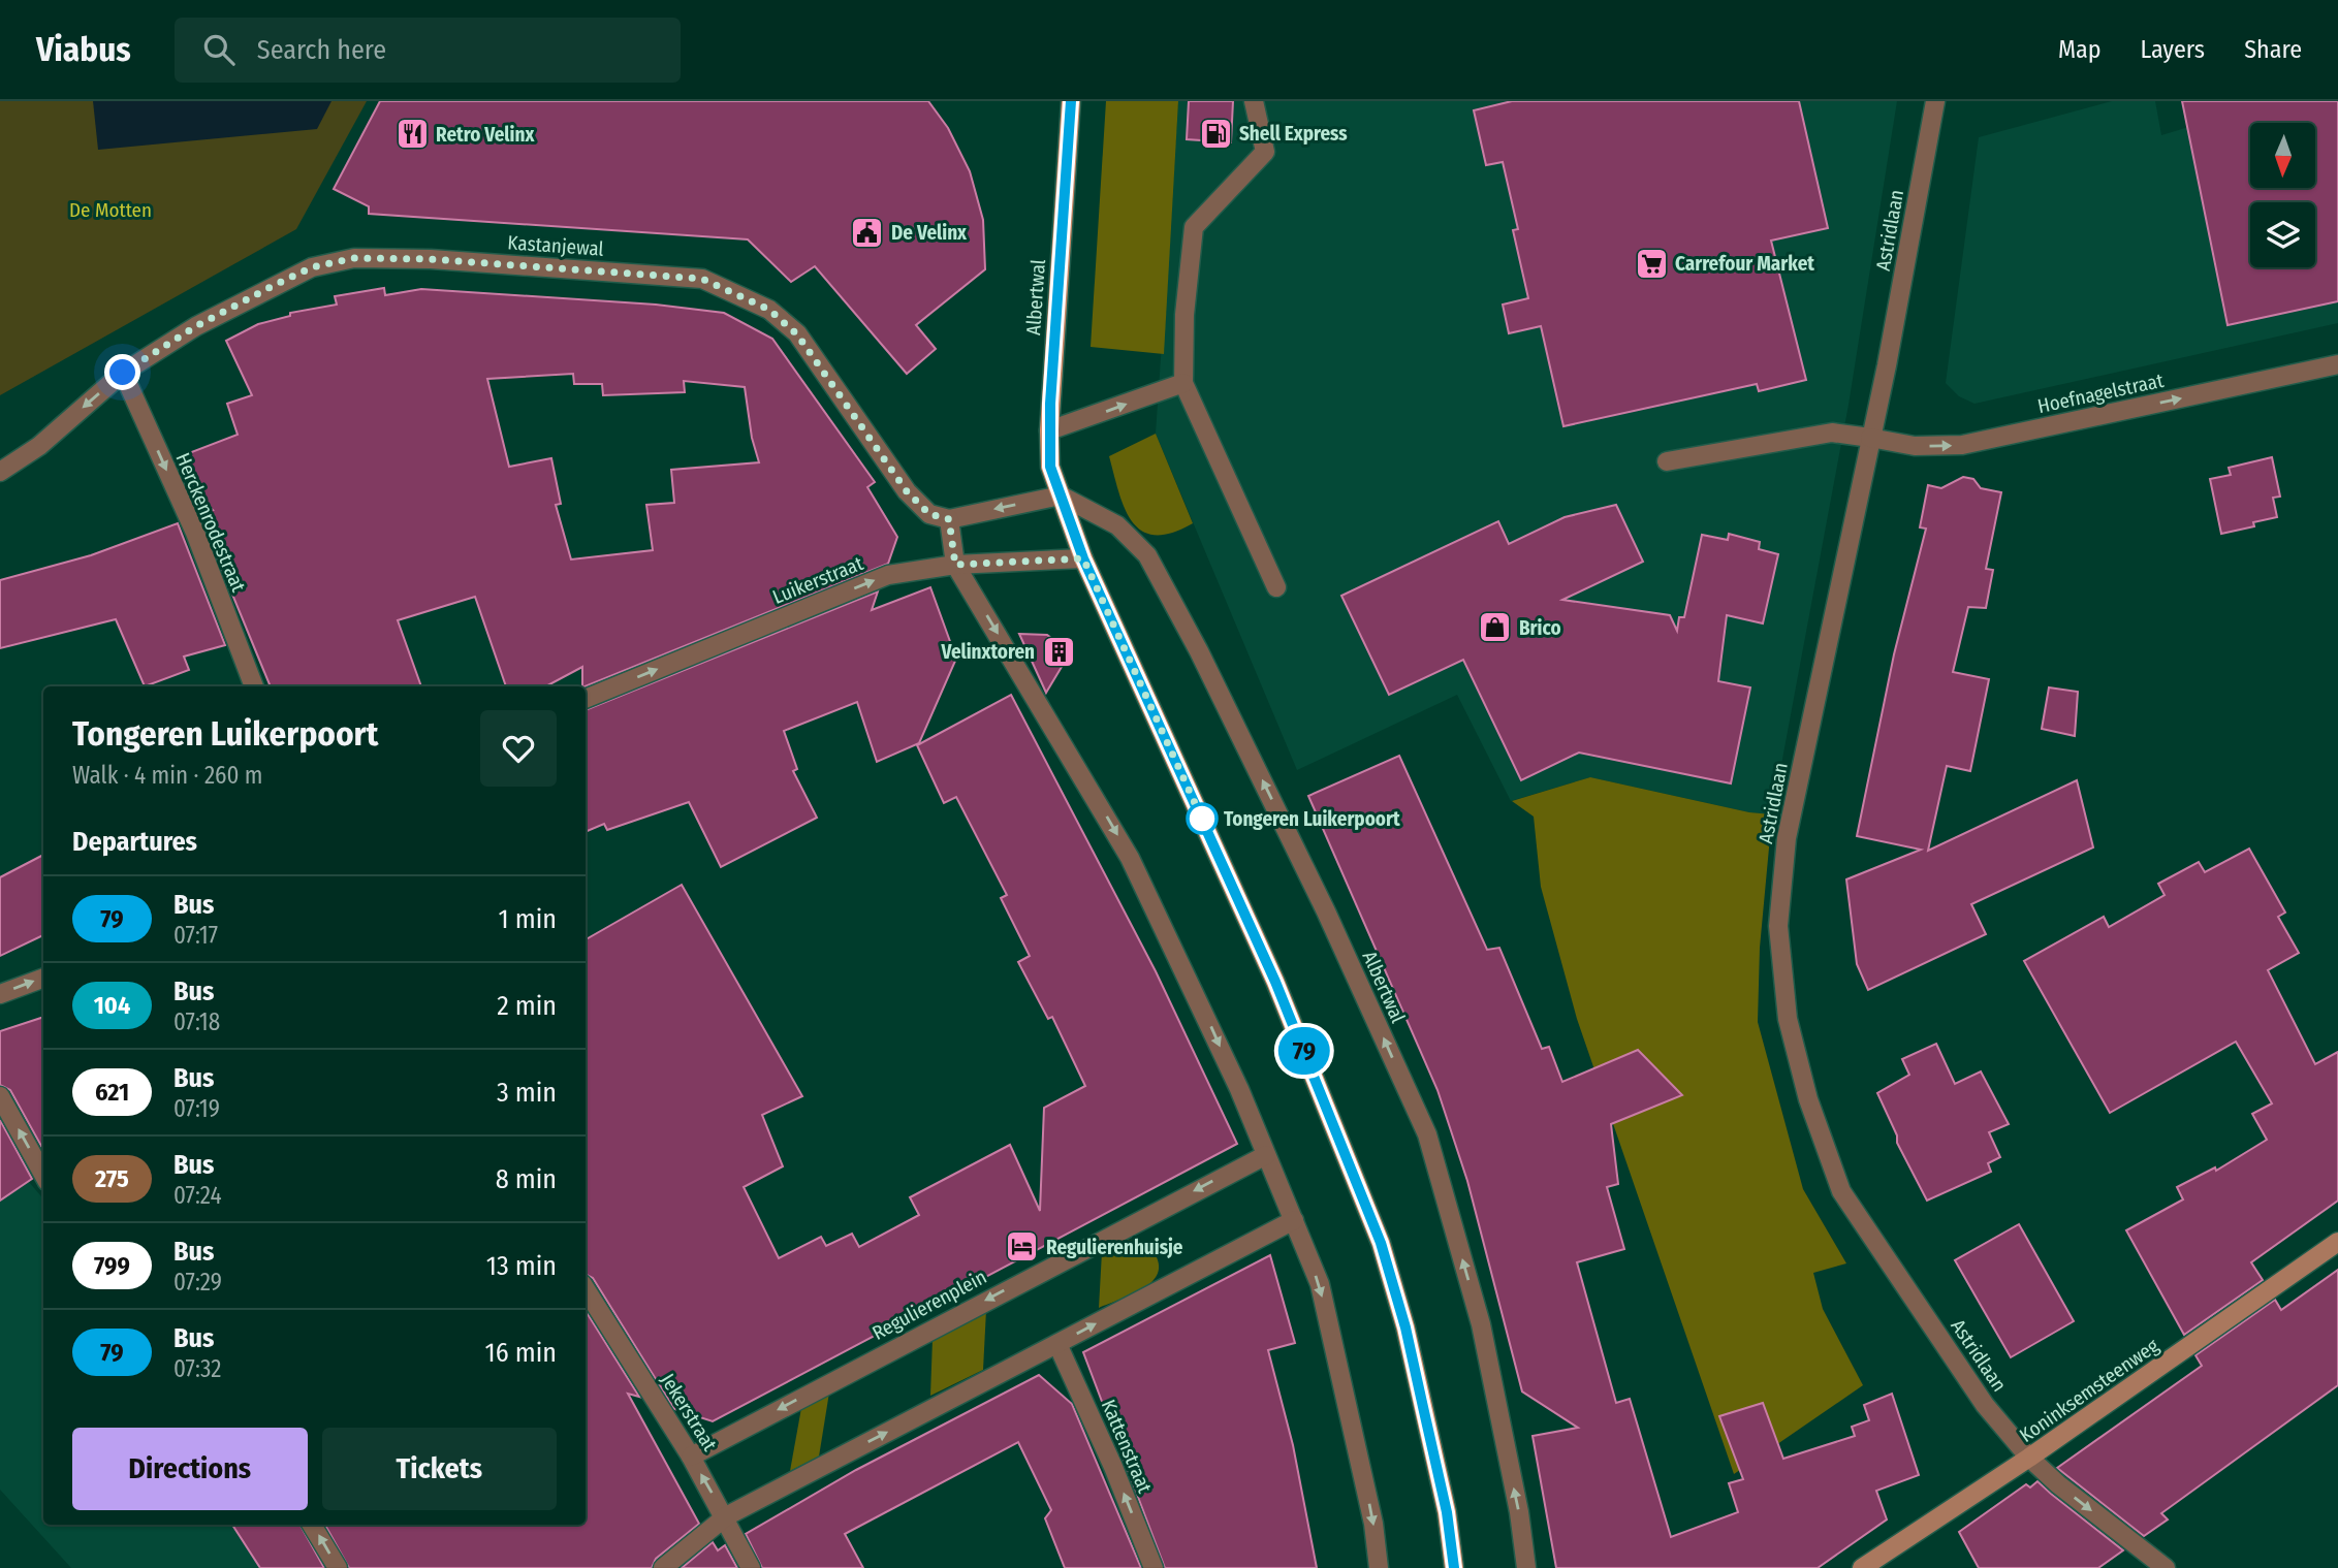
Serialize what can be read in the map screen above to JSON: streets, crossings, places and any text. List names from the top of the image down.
{
  "streets": {
    "main road": ["Albertwal"],
    "street": [
      "Astridlaan",
      "Kastanjewal",
      "Hoefnagelstraat",
      "Herckenrodestraat",
      "Luikerstraat",
      "Regulierenplein",
      "Koninksemsteenweg",
      "Jekerstraat",
      "Kattenstraat"
    ]
  },
  "crossings": [
    ["Astridlaan", "Hoefnagelstraat"],
    ["Astridlaan", "Koninksemsteenweg"],
    ["Kastanjewal", "Herckenrodestraat"],
    ["Albertwal", "Luikerstraat"],
    ["Regulierenplein", "Jekerstraat"]
  ],
  "one_way": [
    "Hoefnagelstraat",
    "Herckenrodestraat",
    "Luikerstraat",
    "Kattenstraat"
  ],
  "parks": ["De Motten"],
  "places": {
    "fuel station": ["Shell Express"],
    "restaurant": ["Retro Velinx"],
    "public building": ["De Velinx"],
    "supermarket": ["Carrefour Market"],
    "shop": ["Brico"],
    "building": ["Velinxtoren"],
    "other": ["Tongeren Luikerpoort"],
    "hotel": ["Regulierenhuisje"]
  },
  "lines": ["bus line 79"],
  "north": "bottom",
  "page": {
    "header": "Viabus",
    "search": "Search here",
    "nav": ["Map", "Layers", "Share"],
    "on_map": "79",
    "heading": [
      ["Tongeren Luikerpoort", "Walk · 4 min · 260 m"],
      "Departures"
    ],
    "list": [
      {
        "mark": "79",
        "name": "Bus",
        "note": "07:17",
        "value": "1 min"
      },
      {
        "mark": "104",
        "name": "Bus",
        "note": "07:18",
        "value": "2 min"
      },
      {
        "mark": "621",
        "name": "Bus",
        "note": "07:19",
        "value": "3 min"
      },
      {
        "mark": "275",
        "name": "Bus",
        "note": "07:24",
        "value": "8 min"
      },
      {
        "mark": "799",
        "name": "Bus",
        "note": "07:29",
        "value": "13 min"
      },
      {
        "mark": "79",
        "name": "Bus",
        "note": "07:32",
        "value": "16 min"
      }
    ],
    "buttons": ["Directions", "Tickets"]
  }
}
